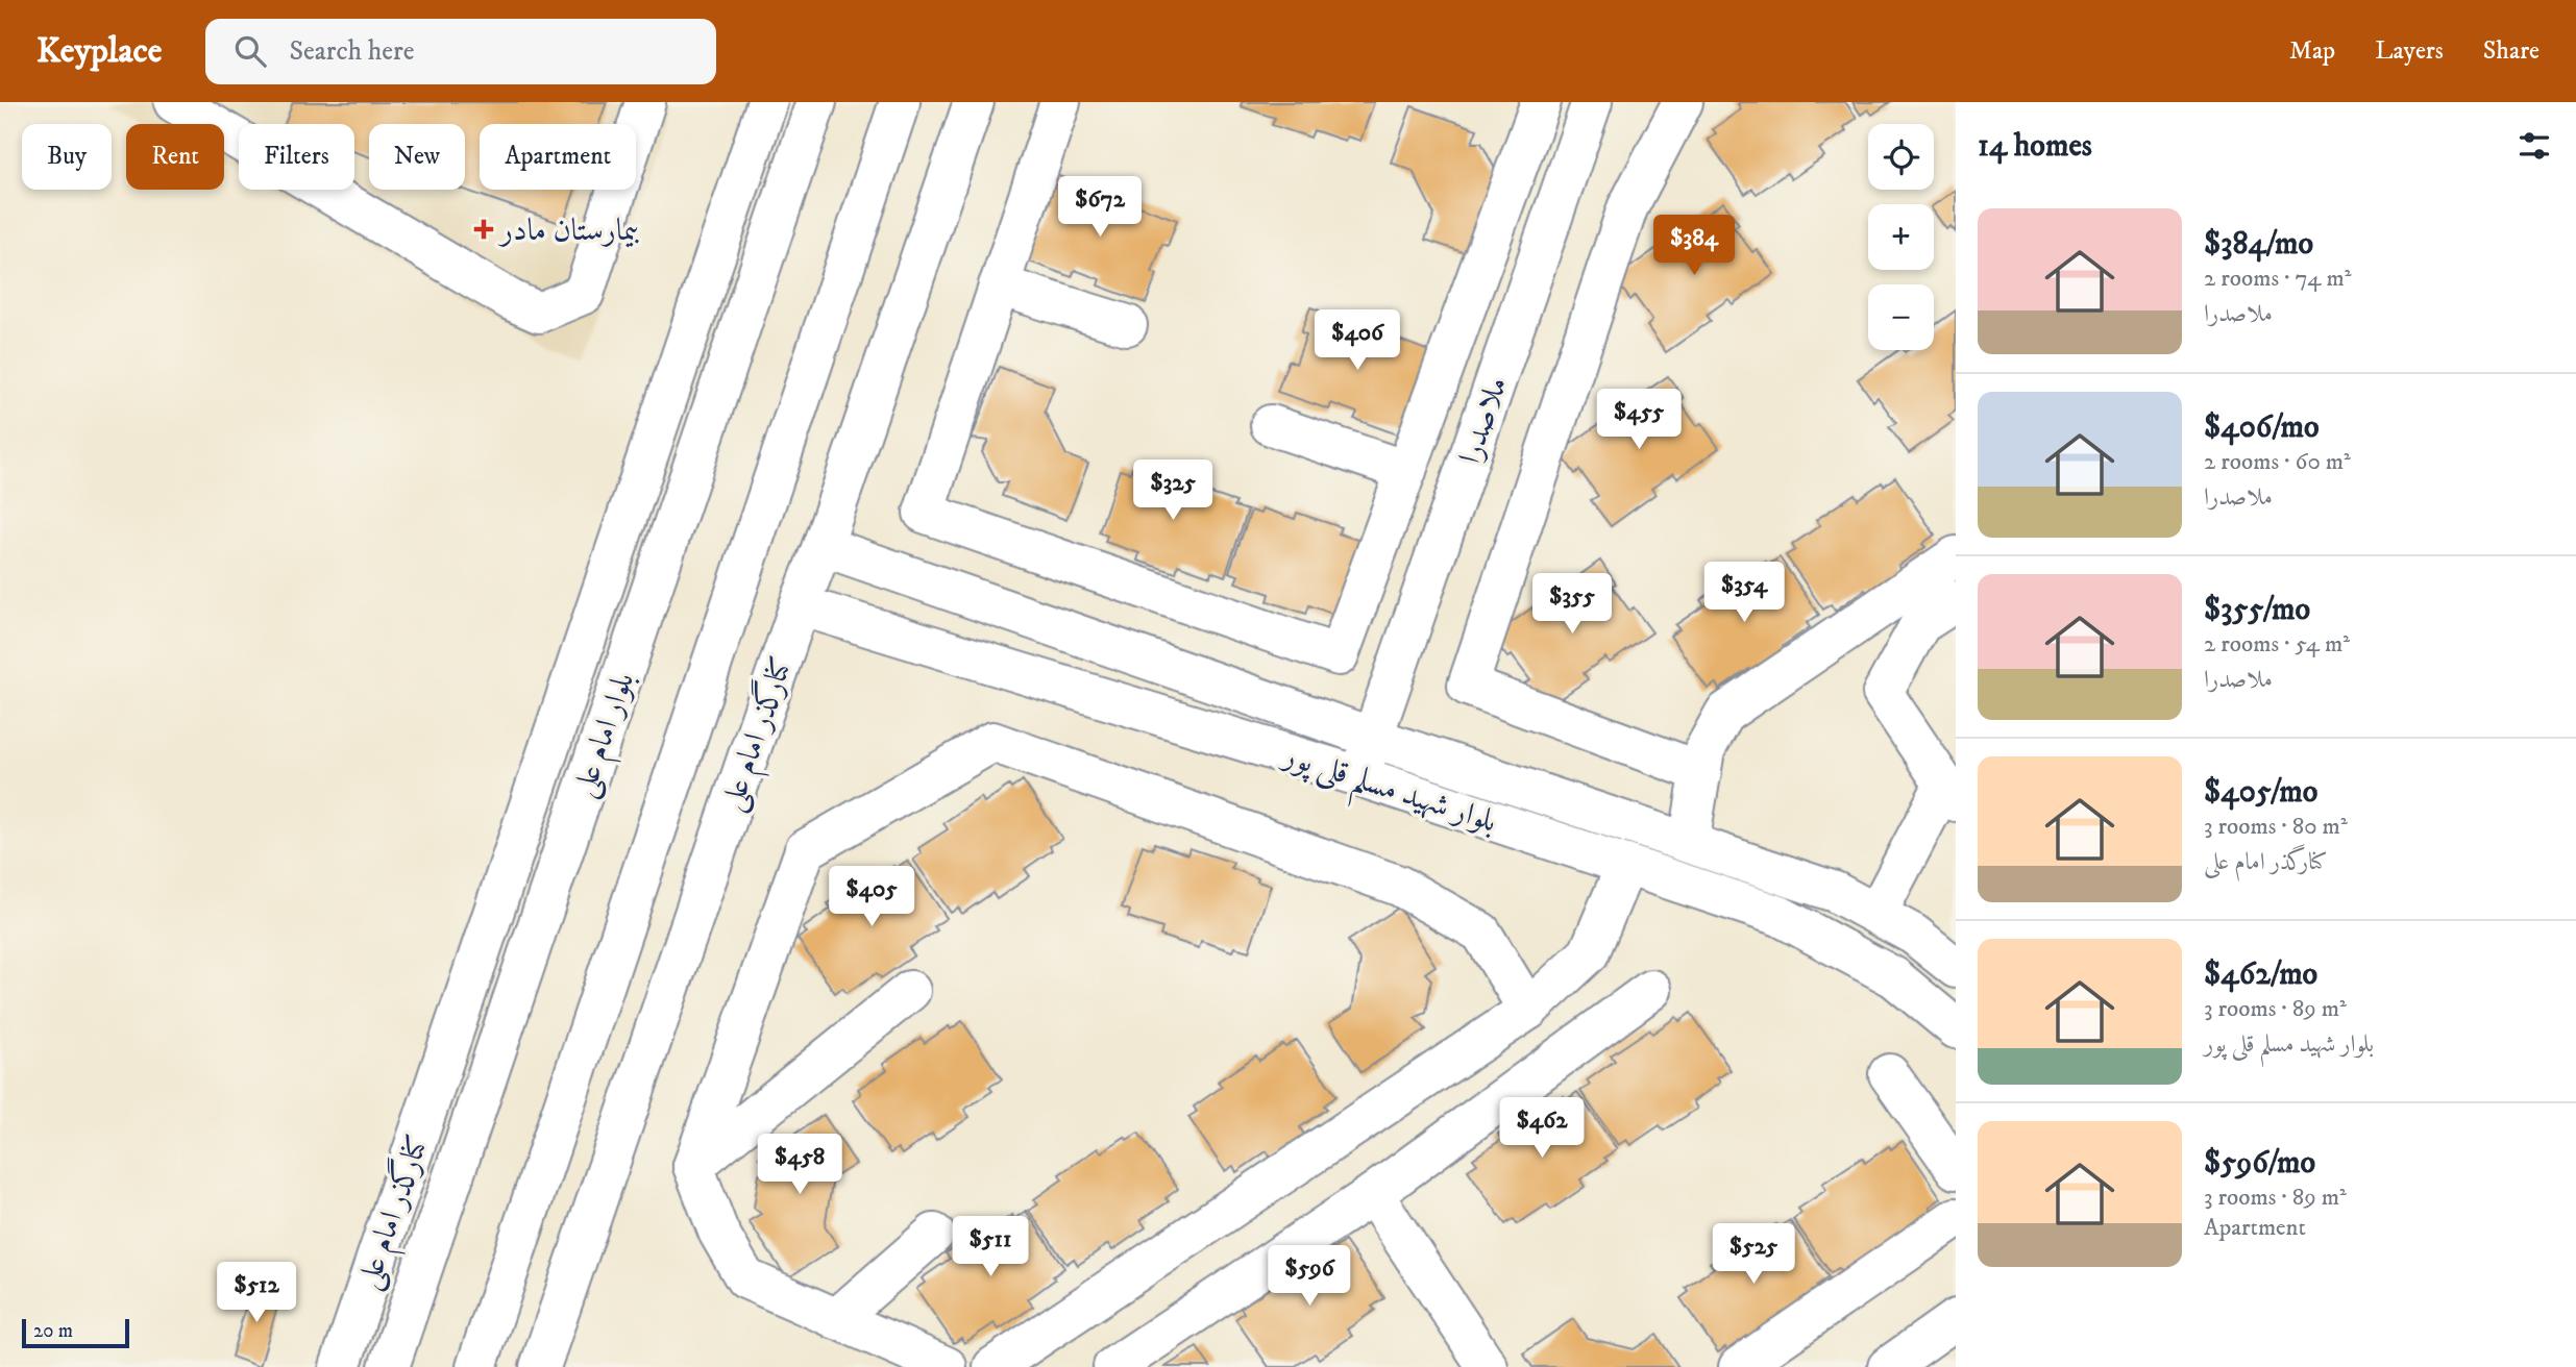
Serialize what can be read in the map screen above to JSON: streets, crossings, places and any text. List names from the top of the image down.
{
  "streets": {
    "street": [
      "ملاصدرا",
      "کنارگذر امام علی",
      "بلوار امام علی",
      "بلوار شهید مسلم قلی پور"
    ]
  },
  "crossings": [
    ["ملاصدرا", "بلوار شهید مسلم قلی پور"],
    ["کنارگذر امام علی", "بلوار شهید مسلم قلی پور"]
  ],
  "places": {
    "health": ["بیمارستان مادر"]
  },
  "scale_bar": "20 m",
  "page": {
    "header": "Keyplace",
    "search": "Search here",
    "nav": ["Map", "Layers", "Share"],
    "heading": "14 homes",
    "map_buttons": ["+", "−"],
    "chip": [
      "Buy",
      "Rent",
      "Filters",
      "New",
      "Apartment"
    ],
    "price": [
      "$672",
      "$384",
      "$406",
      "$455",
      "$325",
      "$354",
      "$355",
      "$405",
      "$462",
      "$458",
      "$511",
      "$525",
      "$596",
      "$512"
    ],
    "list": [
      {
        "name": "$384/mo",
        "note": "2 rooms · 74 m² · ملاصدرا"
      },
      {
        "name": "$406/mo",
        "note": "2 rooms · 60 m² · ملاصدرا"
      },
      {
        "name": "$355/mo",
        "note": "2 rooms · 54 m² · ملاصدرا"
      },
      {
        "name": "$405/mo",
        "note": "3 rooms · 80 m² · کنارگذر امام علی"
      },
      {
        "name": "$462/mo",
        "note": "3 rooms · 89 m² · بلوار شهید مسلم قلی پور"
      },
      {
        "name": "$596/mo",
        "note": "3 rooms · 89 m² · Apartment"
      }
    ],
    "scale": "20 m"
  }
}
